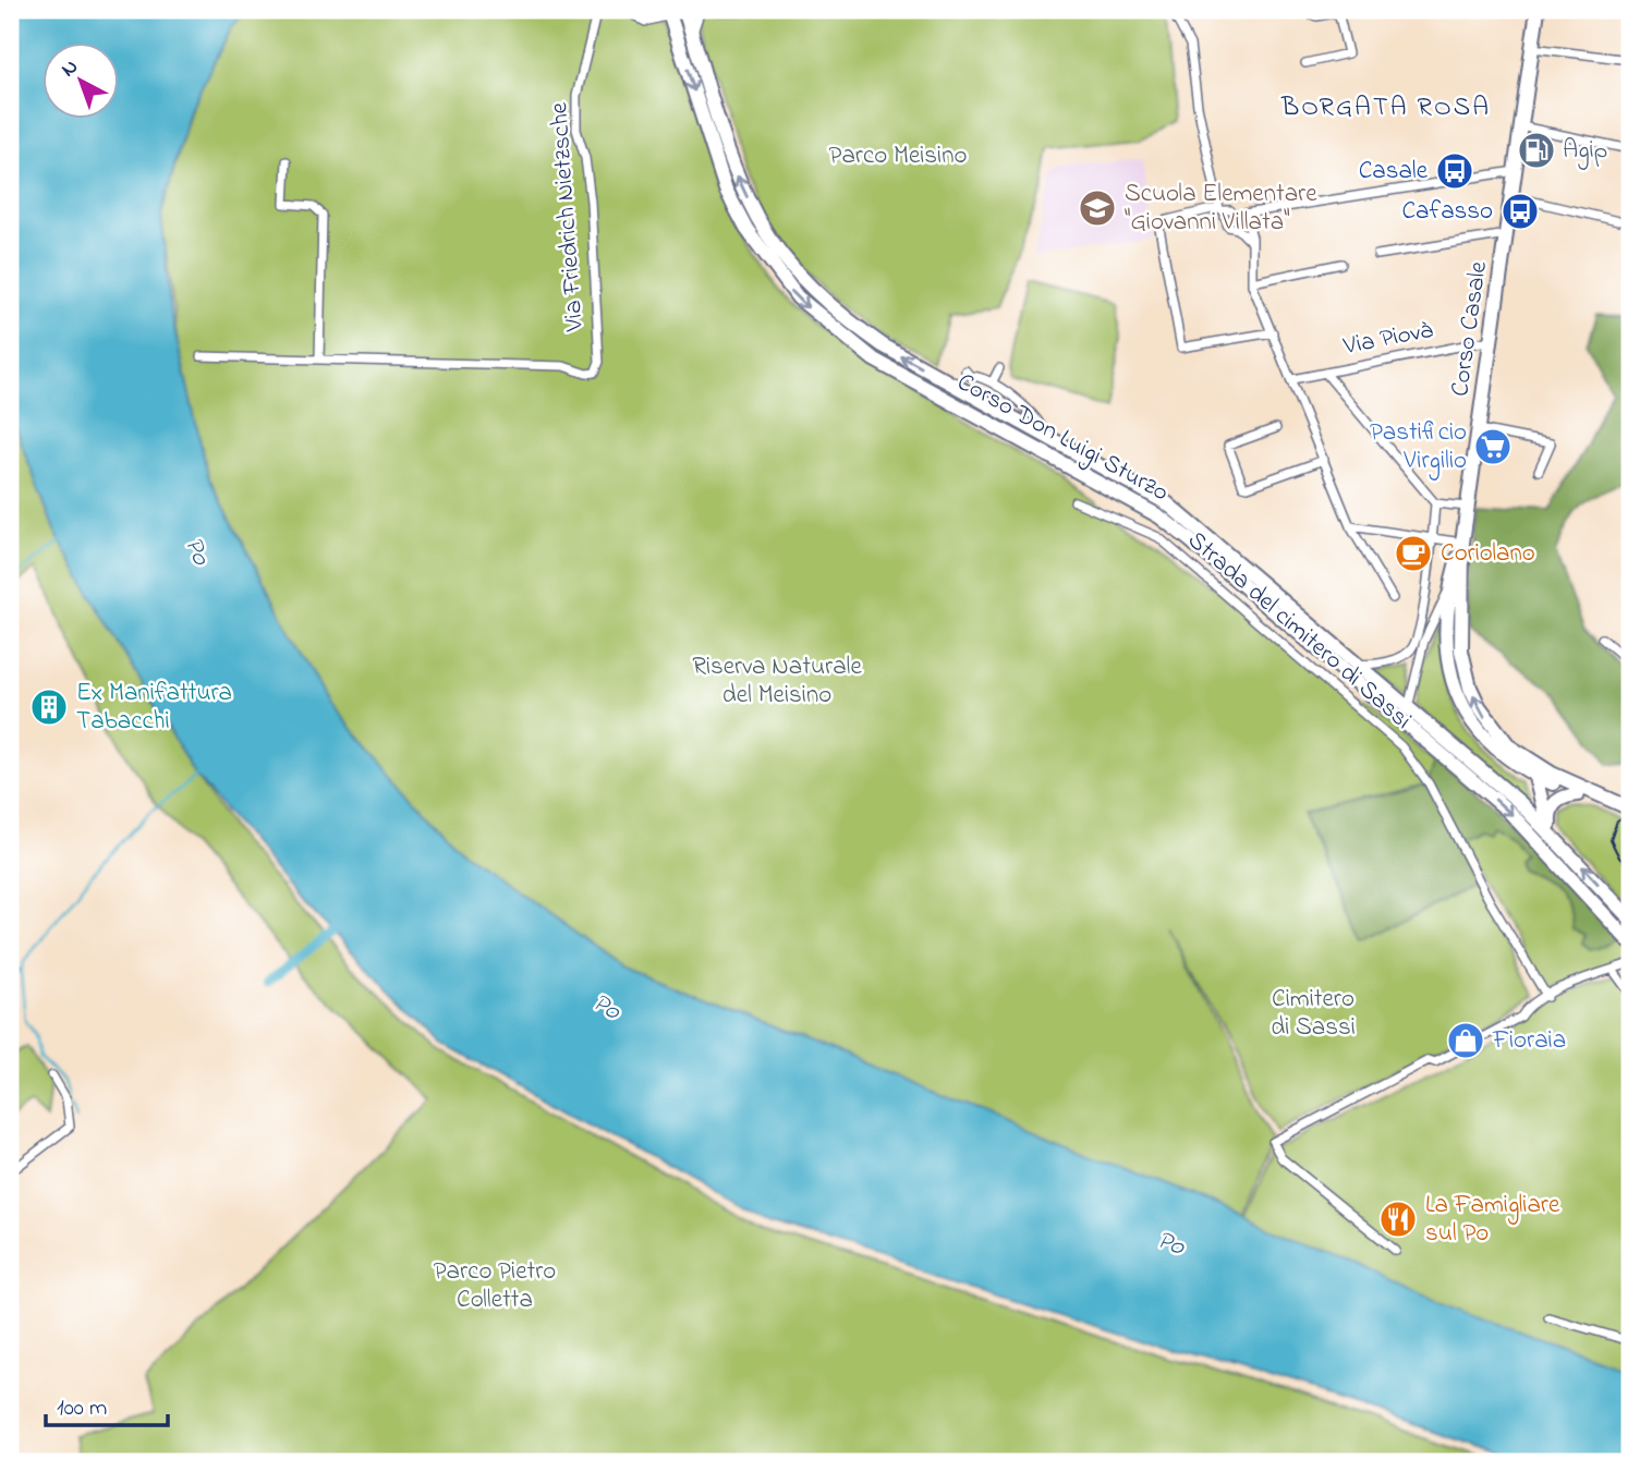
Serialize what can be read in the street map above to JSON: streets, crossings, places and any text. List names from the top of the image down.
{
  "streets": {
    "main road": ["Corso Casale", "Corso Don Luigi Sturzo"],
    "street": ["Via Friedrich Nietzsche", "Via Piovà", "Strada del cimitero di Sassi"]
  },
  "crossings": [
    ["Corso Casale", "Via Piovà"]
  ],
  "districts": ["BORGATA ROSA"],
  "water": ["Po"],
  "parks": [
    "Parco Meisino",
    "Riserva Naturale del Meisino",
    "Cimitero di Sassi",
    "Parco Pietro Colletta"
  ],
  "places": {
    "fuel station": ["Agip"],
    "bus stop": ["Casale", "Cafasso"],
    "school or university": ["Scuola Elementare \"Giovanni Villata\""],
    "supermarket": ["Pastificio Virgilio"],
    "cafe": ["Coriolano"],
    "building": ["Ex Manifattura Tabacchi"],
    "shop": ["Fioraia"],
    "restaurant": ["La Famigliare sul Po"]
  },
  "scale_bar": "100 m",
  "north": "top left"
}
